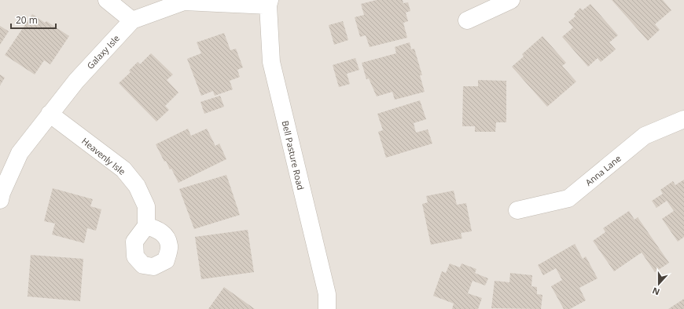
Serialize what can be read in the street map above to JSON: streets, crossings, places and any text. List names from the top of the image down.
{
  "streets": {
    "street": [
      "Galaxy Isle",
      "Bell Pasture Road",
      "Heavenly Isle",
      "Anna Lane"
    ]
  },
  "crossings": [
    ["Galaxy Isle", "Bell Pasture Road"],
    ["Galaxy Isle", "Heavenly Isle"]
  ],
  "scale_bar": "20 m",
  "north": "bottom"
}
